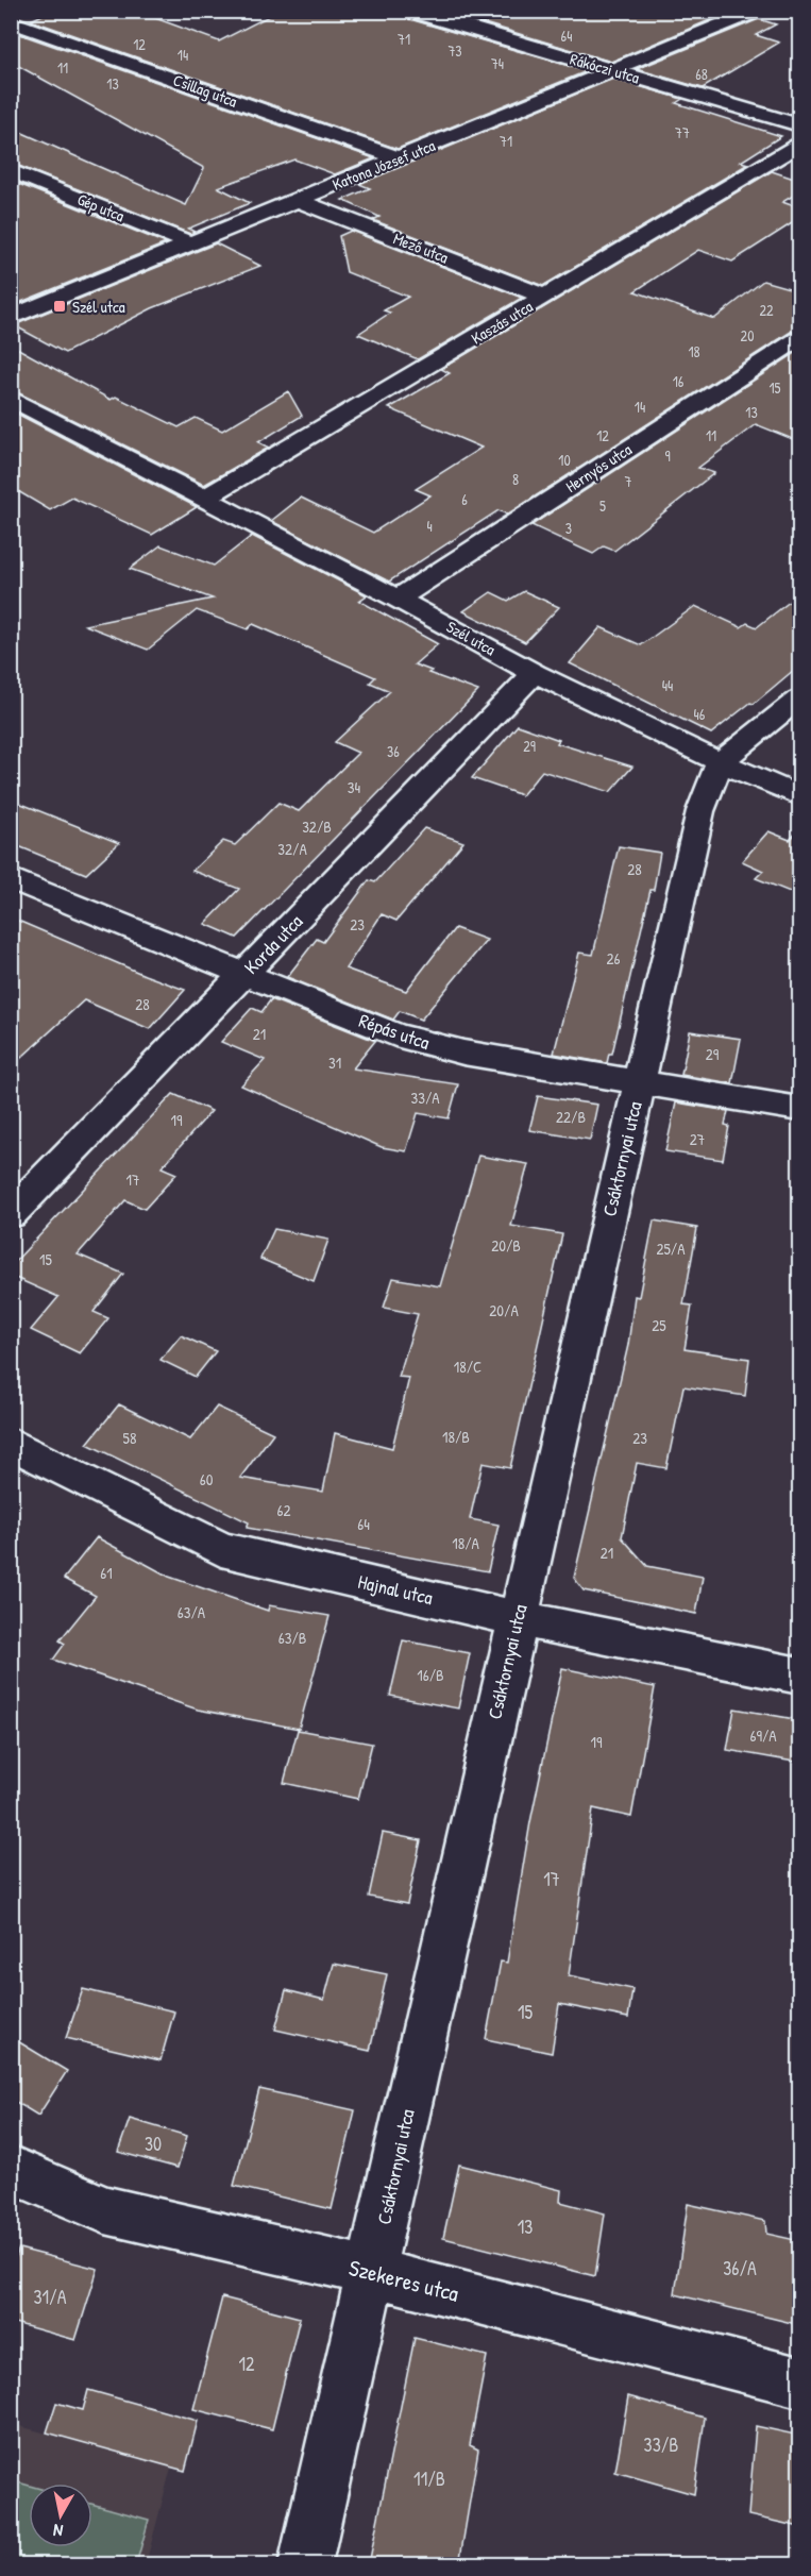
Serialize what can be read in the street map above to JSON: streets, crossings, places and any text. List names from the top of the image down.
{
  "streets": {
    "street": [
      "Rákóczi utca",
      "Csillag utca",
      "Katona József utca",
      "Gép utca",
      "Mező utca",
      "Kaszás utca",
      "Hernyós utca",
      "Szél utca",
      "Korda utca",
      "Répás utca",
      "Csáktornyai utca",
      "Hajnal utca",
      "Szekeres utca"
    ]
  },
  "crossings": [
    ["Rákóczi utca", "Katona József utca"],
    ["Csillag utca", "Katona József utca"],
    ["Katona József utca", "Gép utca"],
    ["Katona József utca", "Mező utca"],
    ["Mező utca", "Kaszás utca"],
    ["Kaszás utca", "Szél utca"],
    ["Hernyós utca", "Szél utca"],
    ["Szél utca", "Korda utca"],
    ["Szél utca", "Csáktornyai utca"],
    ["Korda utca", "Répás utca"],
    ["Répás utca", "Csáktornyai utca"],
    ["Csáktornyai utca", "Hajnal utca"],
    ["Csáktornyai utca", "Szekeres utca"]
  ],
  "places": {
    "transit": ["Szél utca"]
  },
  "house_numbers": [
    "64",
    "71",
    "12",
    "73",
    "14",
    "74",
    "11",
    "68",
    "13",
    "77",
    "71",
    "22",
    "20",
    "18",
    "16",
    "15",
    "14",
    "13",
    "12",
    "11",
    "9",
    "10",
    "8",
    "7",
    "6",
    "5",
    "4",
    "3",
    "44",
    "46",
    "29",
    "36",
    "34",
    "32/B",
    "32/A",
    "28",
    "23",
    "26",
    "28",
    "21",
    "29",
    "31",
    "33/A",
    "22/B",
    "19",
    "27",
    "17",
    "20/B",
    "25/A",
    "15",
    "20/A",
    "25",
    "18/C",
    "18/B",
    "58",
    "23",
    "60",
    "62",
    "64",
    "18/A",
    "21",
    "61",
    "63/A",
    "63/B",
    "16/B",
    "69/A",
    "19",
    "17",
    "15",
    "30",
    "13",
    "36/A",
    "31/A",
    "12",
    "33/B",
    "11/B"
  ],
  "north": "bottom"
}
